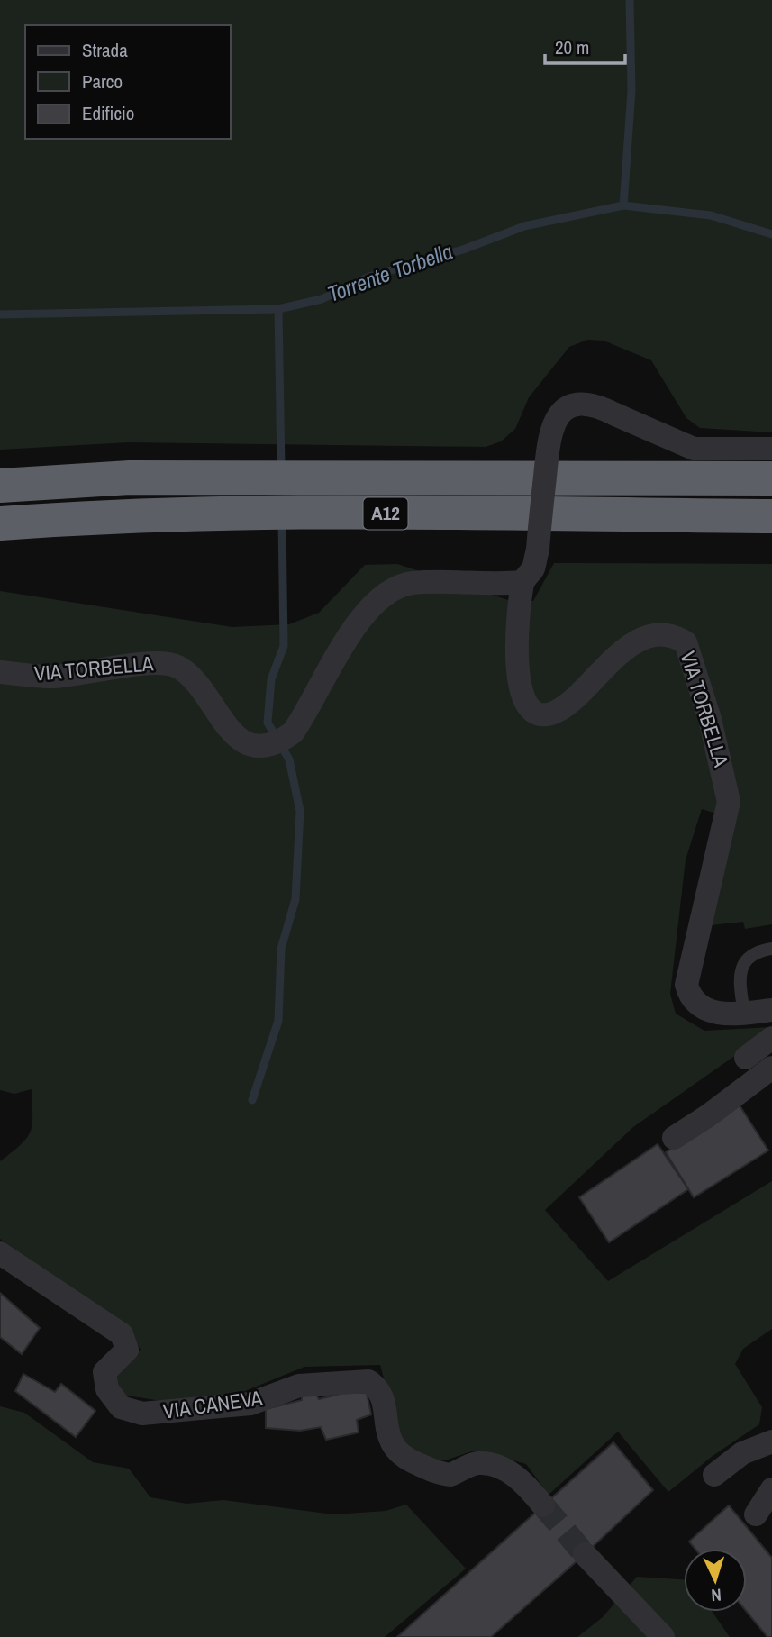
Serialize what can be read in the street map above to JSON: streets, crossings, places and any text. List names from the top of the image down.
{
  "streets": {
    "highway": ["A12"],
    "street": ["VIA TORBELLA", "VIA CANEVA"]
  },
  "water": ["Torrente Torbella"],
  "legend": ["Strada", "Parco", "Edificio"],
  "scale_bar": "20 m",
  "north": "bottom"
}
